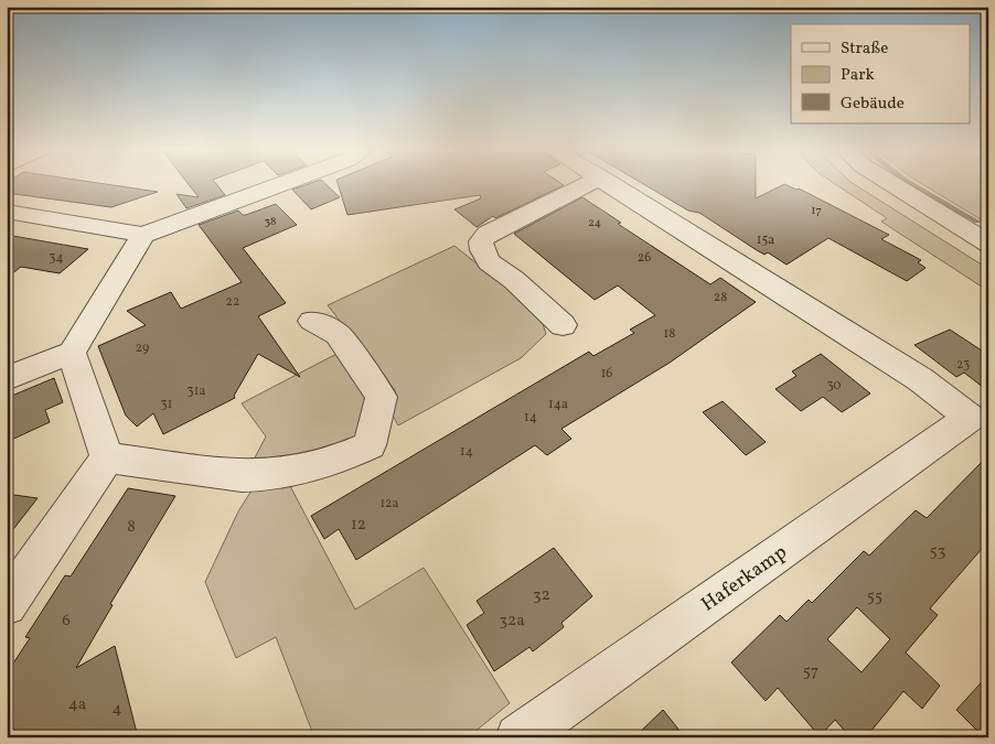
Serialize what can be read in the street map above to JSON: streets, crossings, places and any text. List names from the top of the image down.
{
  "streets": {
    "street": ["Haferkamp"]
  },
  "house_numbers": [
    "17",
    "38",
    "24",
    "15a",
    "34",
    "26",
    "28",
    "22",
    "18",
    "29",
    "23",
    "16",
    "30",
    "31a",
    "31",
    "14a",
    "14",
    "14",
    "12a",
    "12",
    "8",
    "53",
    "32",
    "55",
    "6",
    "32a",
    "57",
    "4a",
    "4"
  ],
  "legend": ["Straße", "Park", "Gebäude"]
}
